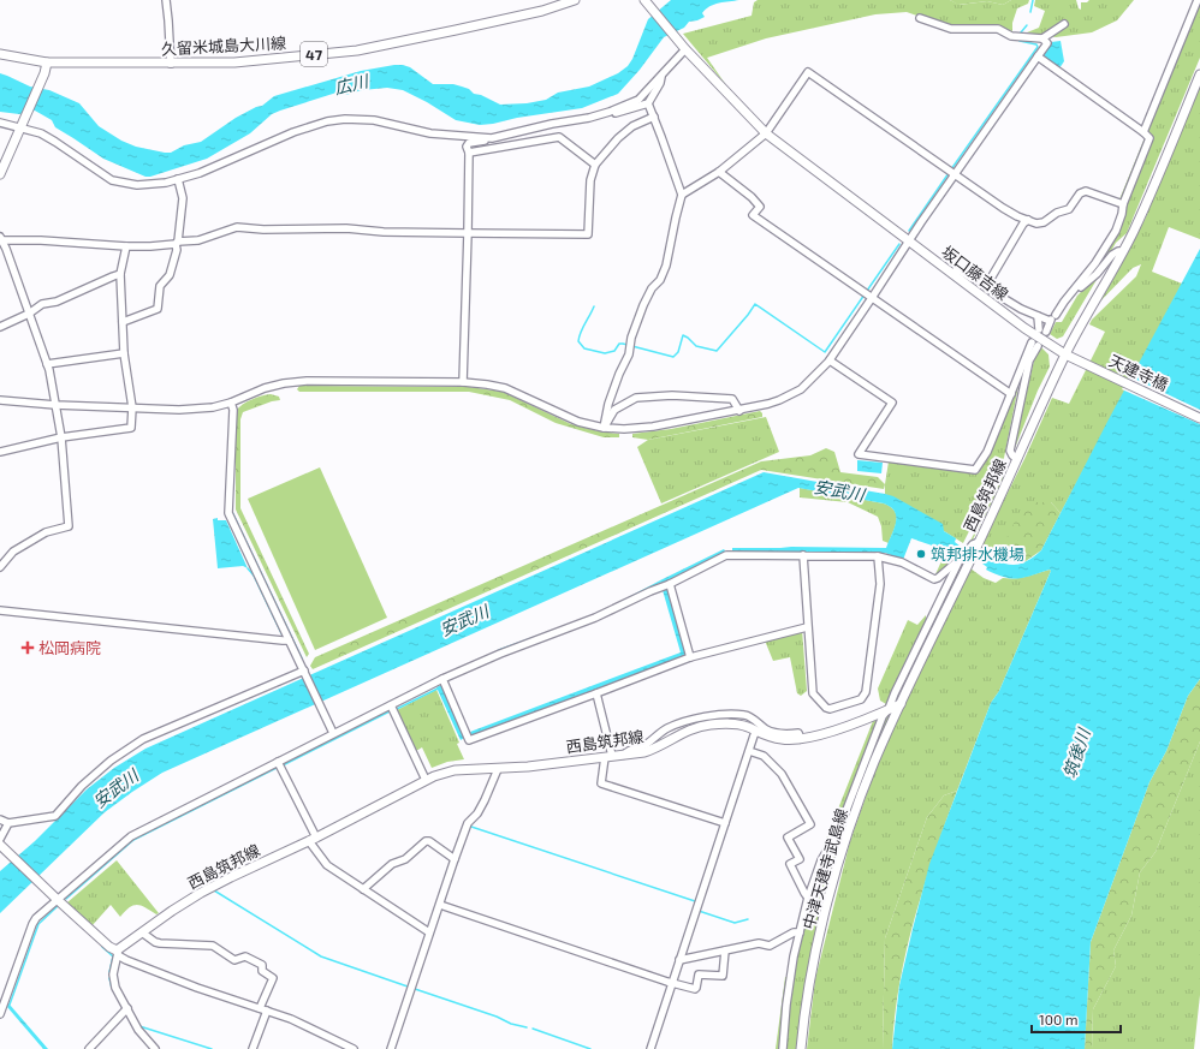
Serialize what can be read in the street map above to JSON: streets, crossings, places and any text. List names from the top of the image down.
{
  "streets": {
    "main road": [
      "久留米城島大川線",
      "47",
      "坂口藤吉線",
      "天建寺橋",
      "西島筑邦線",
      "中津天建寺武島線"
    ]
  },
  "crossings": [
    ["坂口藤吉線", "天建寺橋"],
    ["坂口藤吉線", "西島筑邦線"],
    ["天建寺橋", "西島筑邦線"],
    ["西島筑邦線", "中津天建寺武島線"]
  ],
  "water": ["広川", "安武川", "筑後川"],
  "places": {
    "other": ["筑邦排水機場"],
    "health": ["松岡病院"]
  },
  "scale_bar": "100 m"
}
